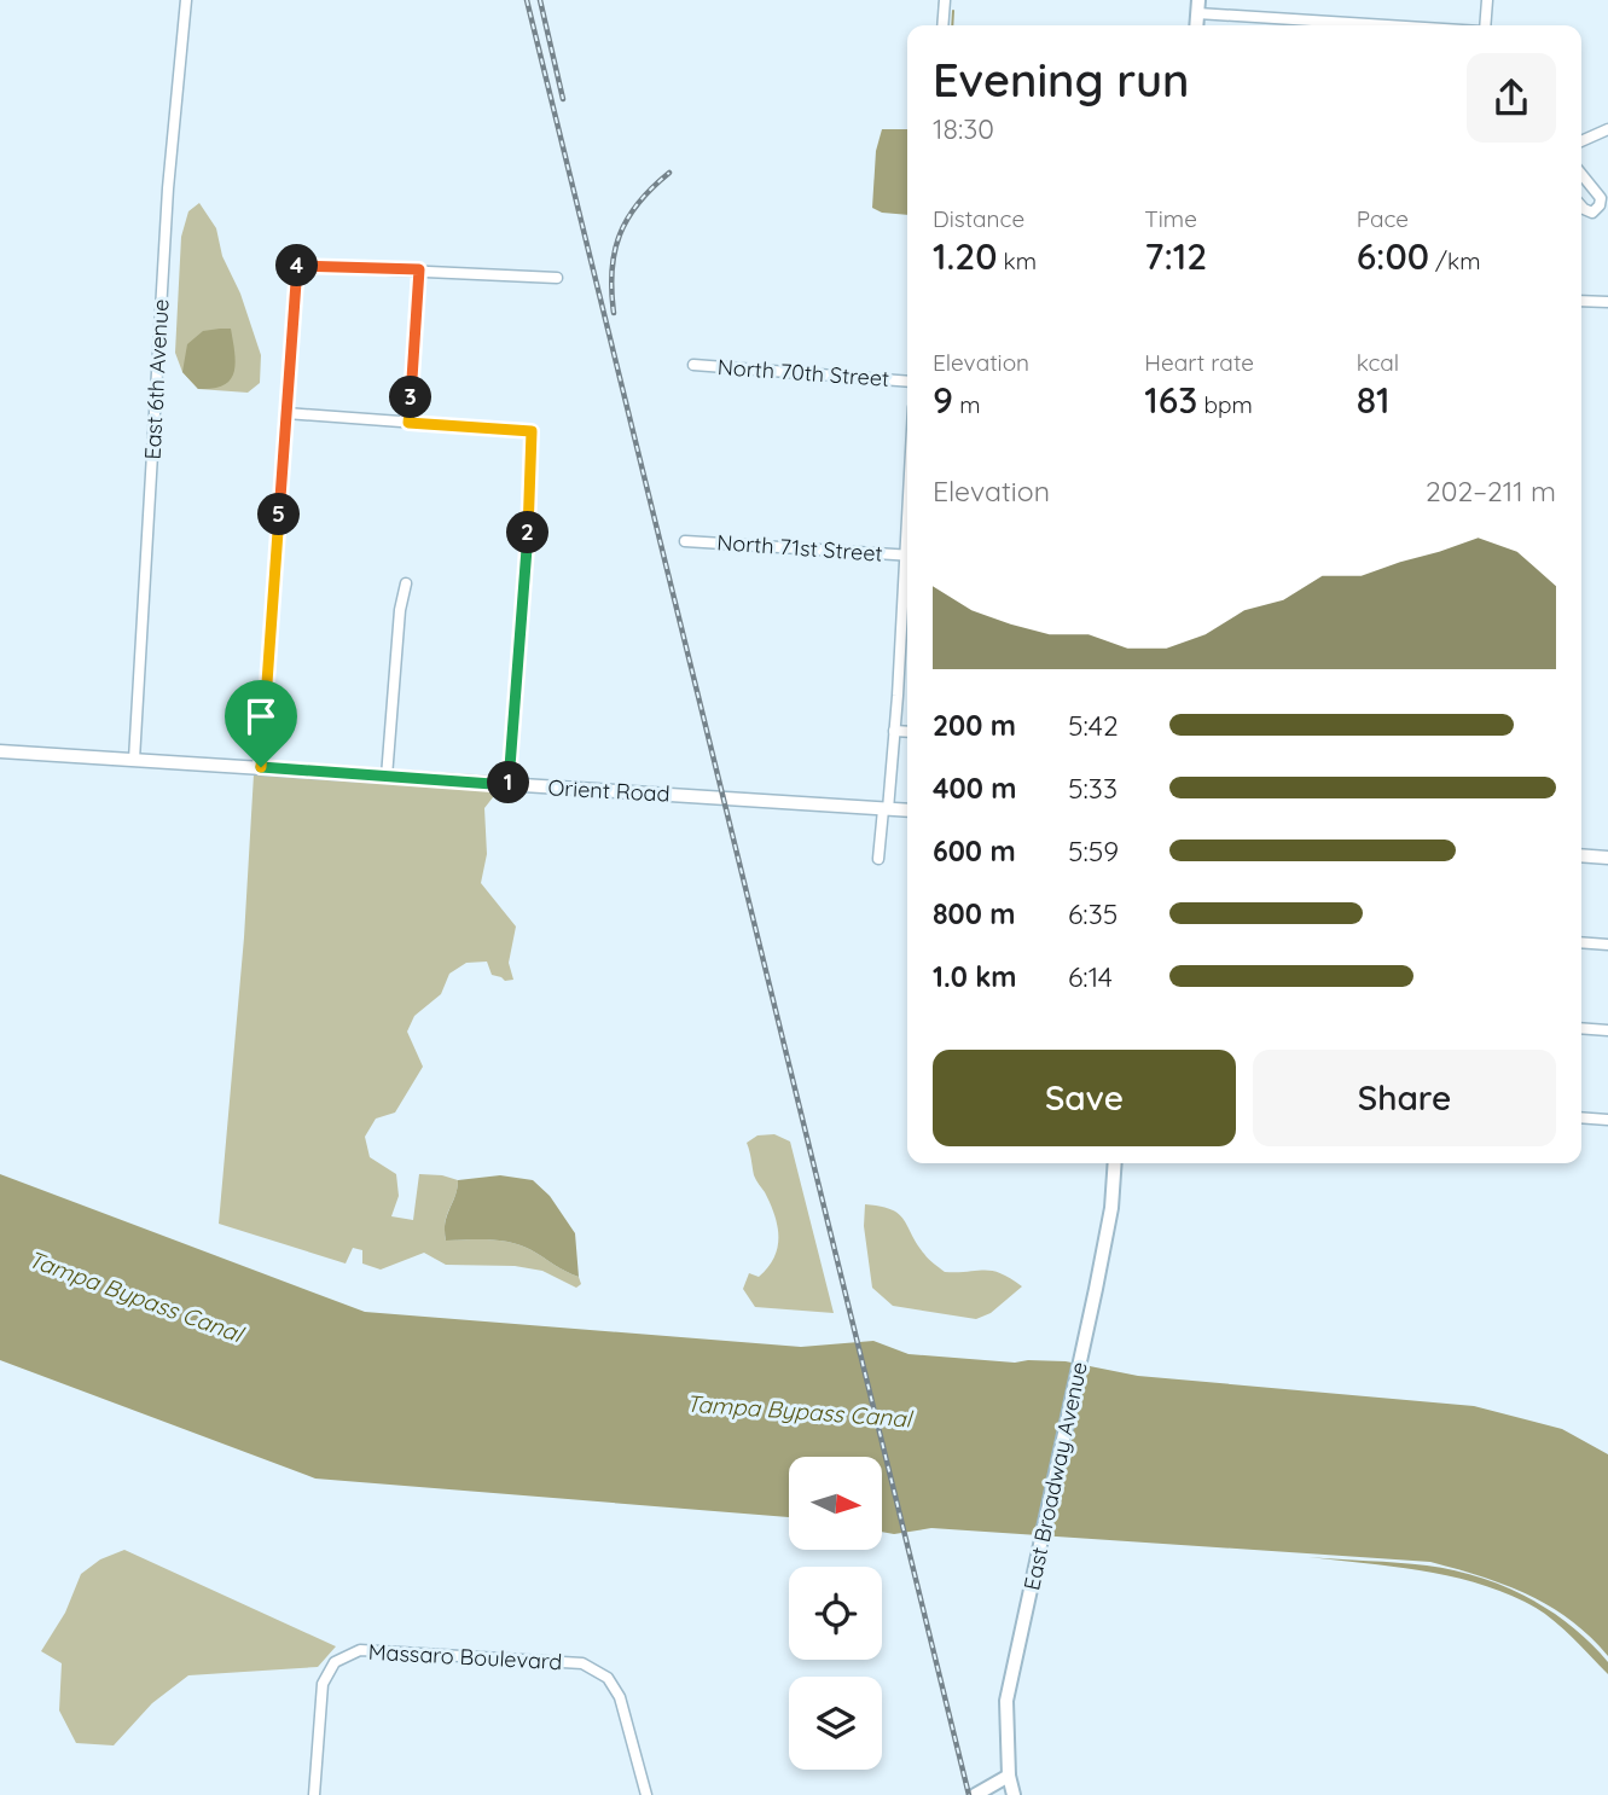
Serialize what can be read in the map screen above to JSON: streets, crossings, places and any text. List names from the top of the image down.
{
  "streets": {
    "main road": ["East Broadway Avenue"],
    "street": [
      "North 70th Street",
      "East 6th Avenue",
      "North 71st Street",
      "Orient Road",
      "Massaro Boulevard"
    ]
  },
  "crossings": [
    ["East 6th Avenue", "Orient Road"]
  ],
  "water": ["Tampa Bypass Canal"],
  "north": "right",
  "page": {
    "heading": ["Evening run", "18:30"],
    "stats": [
      ["Distance", "1.20 km"],
      ["Time", "7:12"],
      ["Pace", "6:00 /km"],
      ["Elevation", "9 m"],
      ["Heart rate", "163 bpm"],
      ["kcal", "81"]
    ],
    "pins": [
      "4",
      "3",
      "5",
      "2",
      "1"
    ],
    "chart": ["Elevation", "202–211 m"],
    "list": [
      {
        "name": "200 m",
        "note": "5:42"
      },
      {
        "name": "400 m",
        "note": "5:33"
      },
      {
        "name": "600 m",
        "note": "5:59"
      },
      {
        "name": "800 m",
        "note": "6:35"
      },
      {
        "name": "1.0 km",
        "note": "6:14"
      }
    ],
    "buttons": ["Save", "Share"]
  }
}
